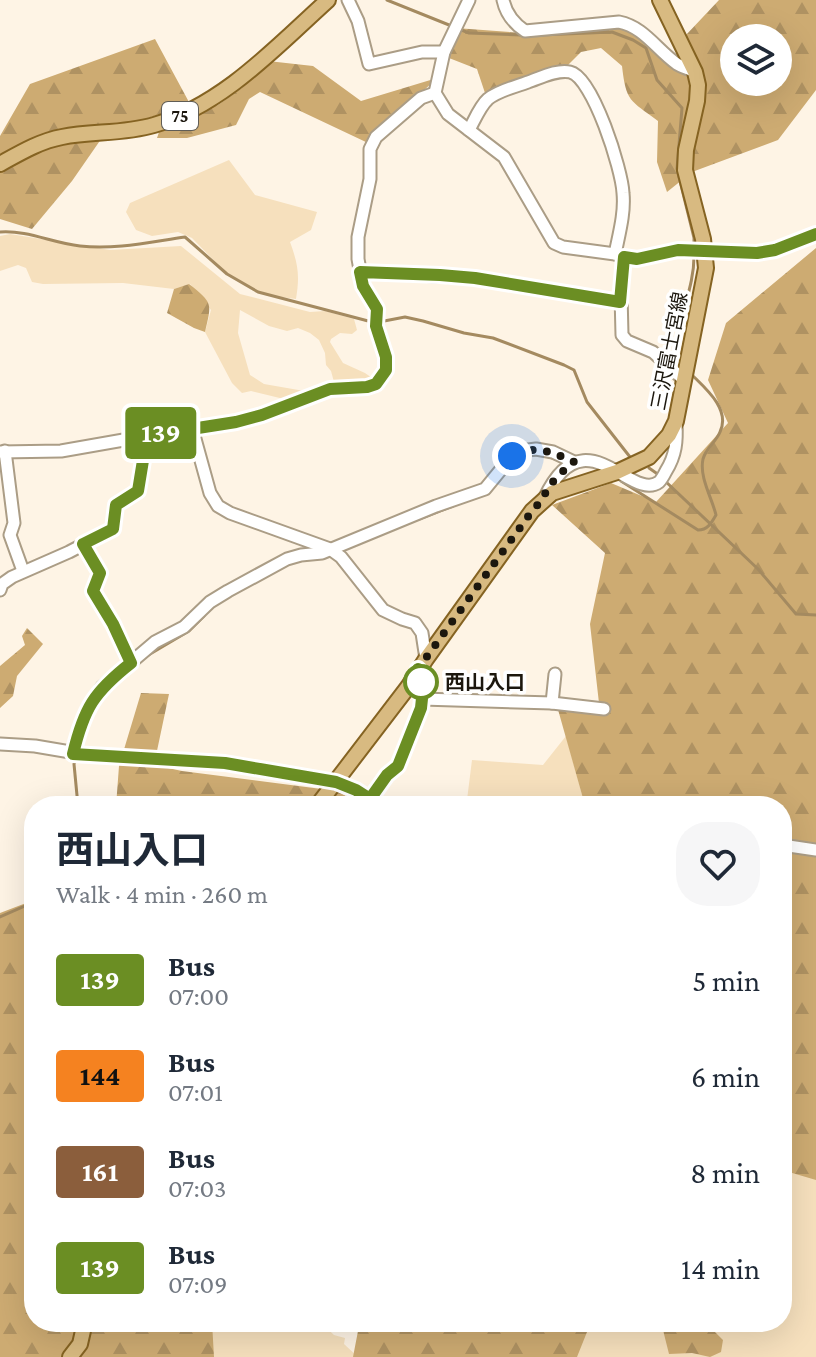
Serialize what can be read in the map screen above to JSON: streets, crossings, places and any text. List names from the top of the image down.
{
  "streets": {
    "main road": ["75", "三沢富士宮線"]
  },
  "places": ["西山入口"],
  "lines": ["bus line 139"],
  "page": {
    "on_map": "139",
    "heading": ["西山入口", "Walk · 4 min · 260 m"],
    "list": [
      {
        "mark": "139",
        "name": "Bus",
        "note": "07:00",
        "value": "5 min"
      },
      {
        "mark": "144",
        "name": "Bus",
        "note": "07:01",
        "value": "6 min"
      },
      {
        "mark": "161",
        "name": "Bus",
        "note": "07:03",
        "value": "8 min"
      },
      {
        "mark": "139",
        "name": "Bus",
        "note": "07:09",
        "value": "14 min"
      }
    ]
  }
}
